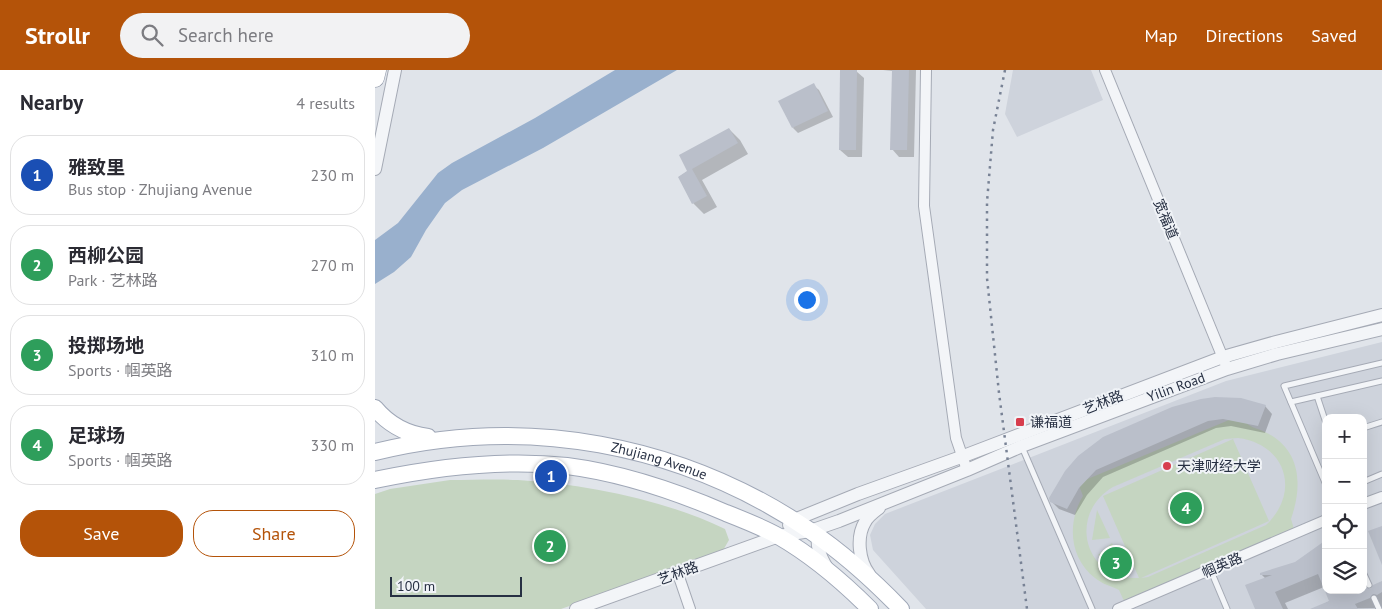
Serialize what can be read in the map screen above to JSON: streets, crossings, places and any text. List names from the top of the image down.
{
  "streets": {
    "main road": ["Zhujiang Avenue"],
    "street": [
      "宽福道",
      "Yilin Road",
      "艺林路",
      "帼英路"
    ]
  },
  "crossings": [
    ["宽福道", "Yilin Road"],
    ["宽福道", "艺林路"],
    ["Yilin Road", "艺林路"],
    ["Yilin Road", "Zhujiang Avenue"],
    ["艺林路", "Zhujiang Avenue"]
  ],
  "places": {
    "transit": ["谦福道"],
    "other": ["天津财经大学"]
  },
  "scale_bar": "100 m",
  "page": {
    "header": "Strollr",
    "search": "Search here",
    "nav": ["Map", "Directions", "Saved"],
    "heading": ["Nearby", "4 results"],
    "list": [
      {
        "mark": "1",
        "name": "雅致里",
        "note": "Bus stop · Zhujiang Avenue",
        "value": "230 m"
      },
      {
        "mark": "2",
        "name": "西柳公园",
        "note": "Park · 艺林路",
        "value": "270 m"
      },
      {
        "mark": "3",
        "name": "投掷场地",
        "note": "Sports · 帼英路",
        "value": "310 m"
      },
      {
        "mark": "4",
        "name": "足球场",
        "note": "Sports · 帼英路",
        "value": "330 m"
      }
    ],
    "map_buttons": ["+", "−"],
    "pins": [
      "1",
      "4",
      "2",
      "3"
    ],
    "buttons": ["Save", "Share"],
    "scale": "100 m"
  }
}
